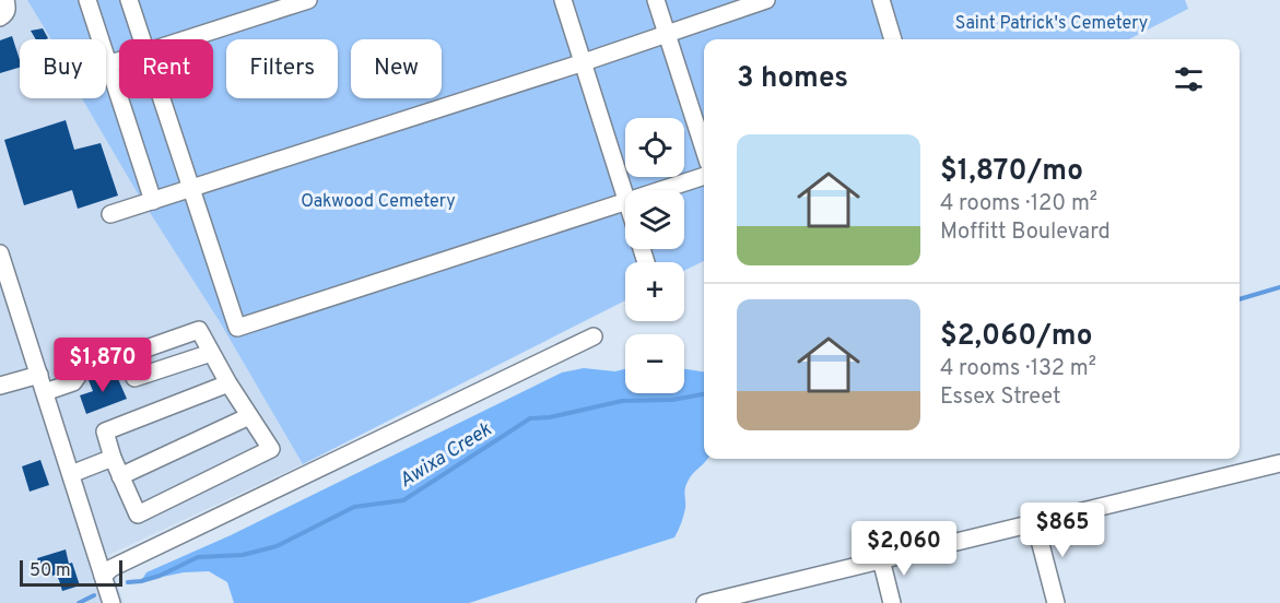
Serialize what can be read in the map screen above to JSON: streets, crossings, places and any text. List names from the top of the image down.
{
  "water": ["Awixa Creek"],
  "parks": ["Saint Patrick's Cemetery", "Oakwood Cemetery"],
  "scale_bar": "50 m",
  "page": {
    "chip": [
      "Buy",
      "Rent",
      "Filters",
      "New"
    ],
    "heading": "3 homes",
    "map_buttons": ["+", "−"],
    "list": [
      {
        "name": "$1,870/mo",
        "note": "4 rooms · 120 m² · Moffitt Boulevard"
      },
      {
        "name": "$2,060/mo",
        "note": "4 rooms · 132 m² · Essex Street"
      }
    ],
    "price": ["$1,870", "$865", "$2,060"],
    "scale": "50 m"
  }
}
